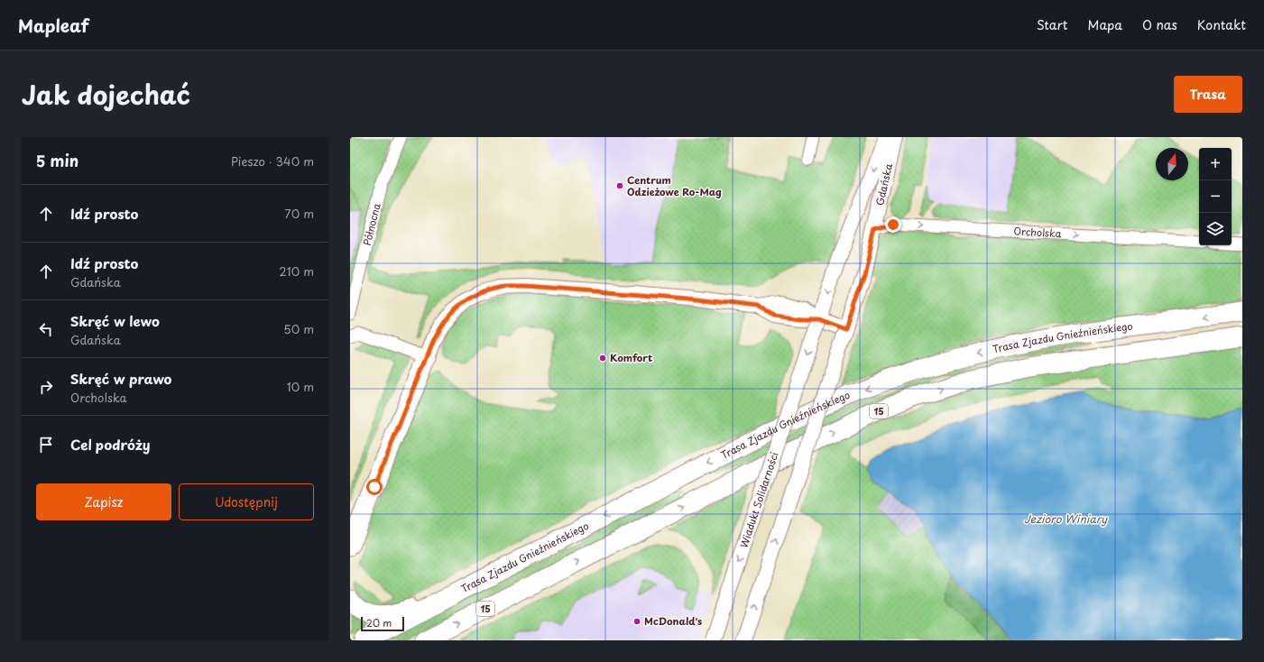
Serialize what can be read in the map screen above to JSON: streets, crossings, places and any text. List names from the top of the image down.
{
  "streets": {
    "main road": ["Trasa Zjazdu Gnieźnieńskiego", "15"],
    "street": [
      "Gdańska",
      "Północna",
      "Orcholska",
      "Wiadukt Solidarności"
    ]
  },
  "crossings": [
    ["Gdańska", "Orcholska"],
    ["Gdańska", "Wiadukt Solidarności"]
  ],
  "one_way": ["Orcholska"],
  "water": ["Jezioro Winiary"],
  "places": ["Centrum Odzieżowe Ro-Mag", "Komfort", "McDonald's"],
  "scale_bar": "20 m",
  "north": "top",
  "page": {
    "header": "Mapleaf",
    "nav": [
      "Start",
      "Mapa",
      "O nas",
      "Kontakt"
    ],
    "title": "Jak dojechać",
    "buttons": [
      "Trasa",
      ["Zapisz", "Udostępnij"]
    ],
    "heading": ["5 min", "Pieszo · 340 m"],
    "map_buttons": ["+", "−"],
    "list": [
      ["Idź prosto", "70 m"],
      ["Idź prosto", "Gdańska", "210 m"],
      ["Skręć w lewo", "Gdańska", "50 m"],
      ["Skręć w prawo", "Orcholska", "10 m"],
      "Cel podróży"
    ],
    "scale": "20 m"
  }
}
